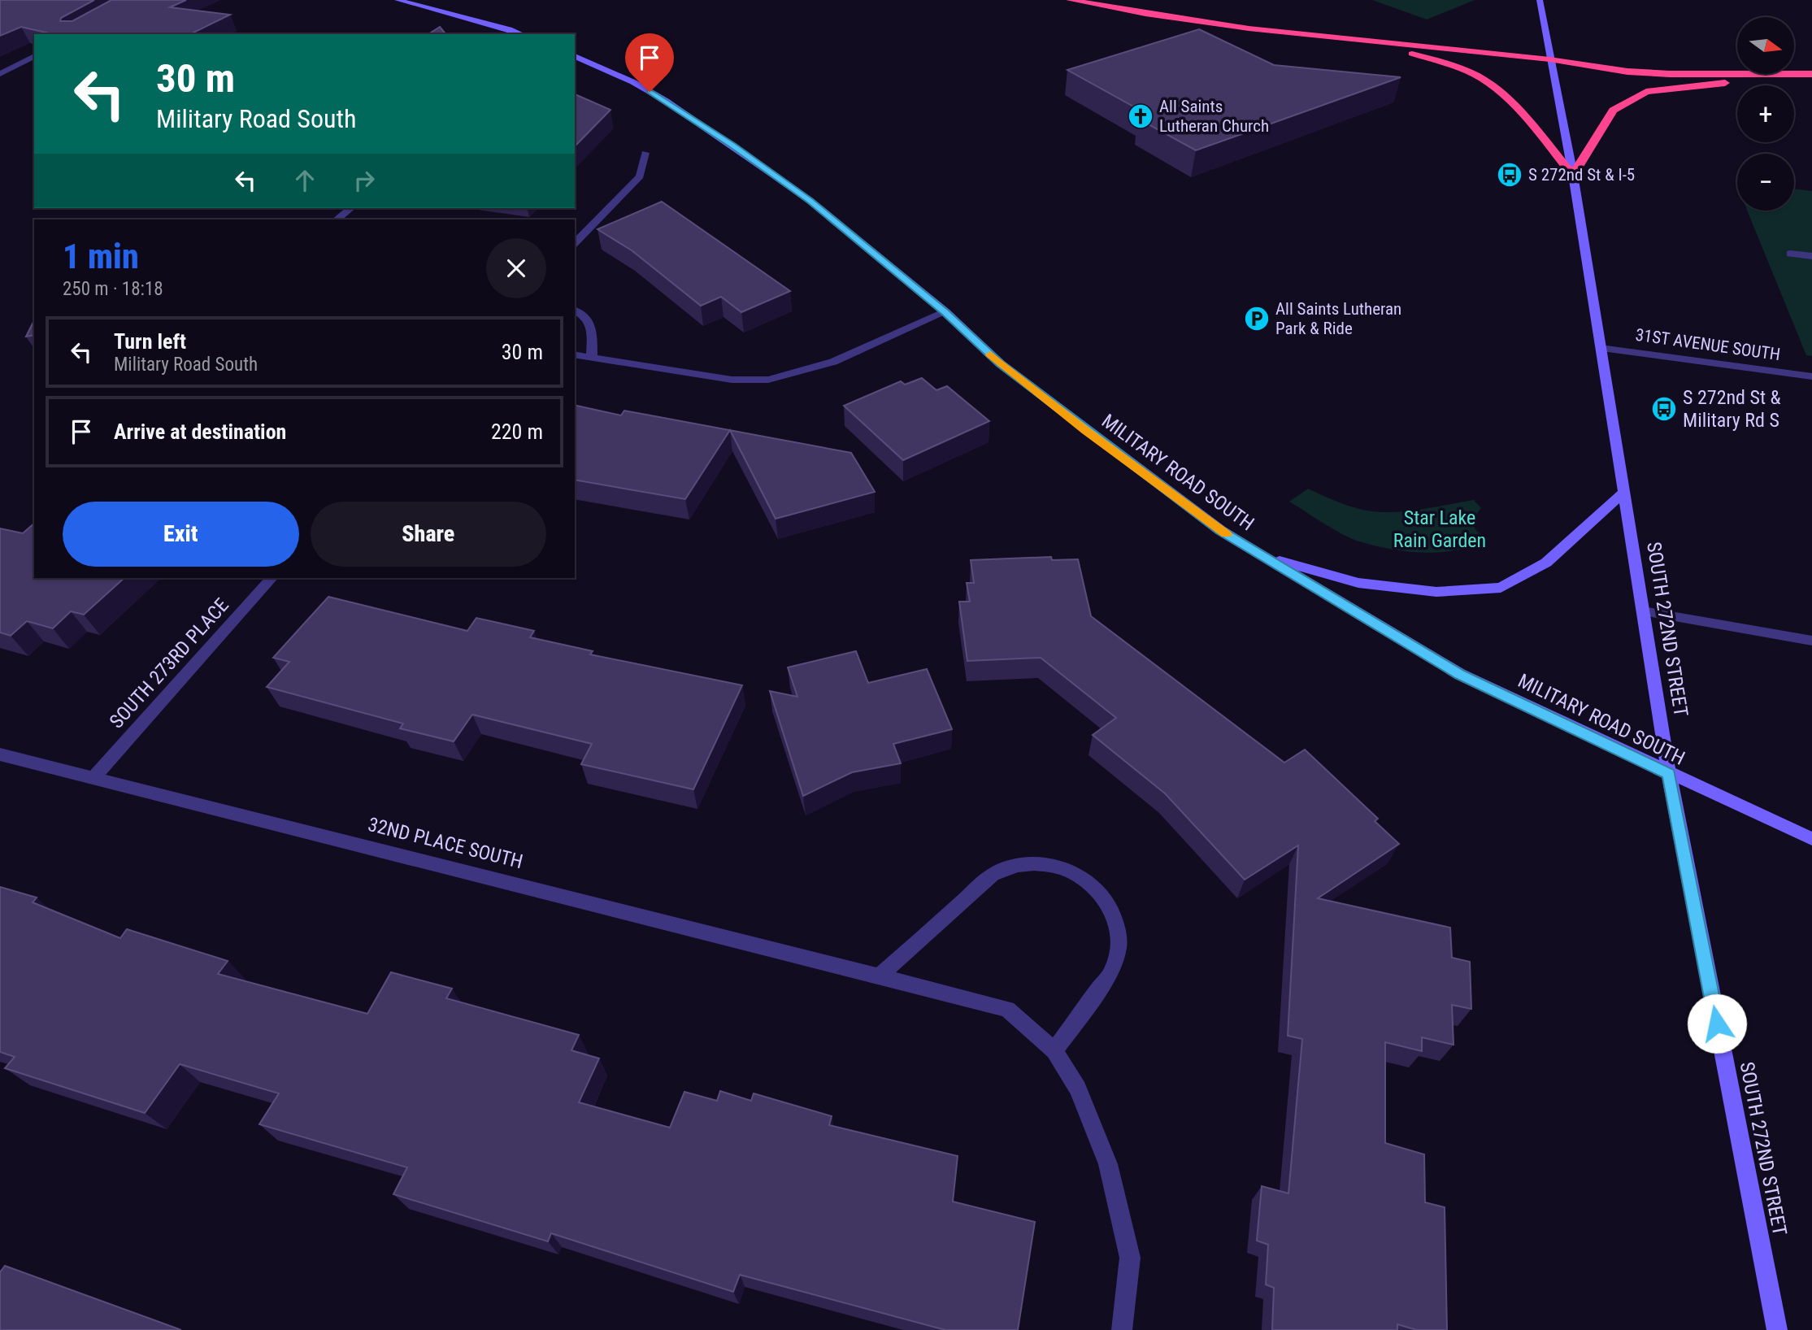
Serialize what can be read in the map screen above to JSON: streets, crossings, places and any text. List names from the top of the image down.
{
  "streets": {
    "main road": ["MILITARY ROAD SOUTH", "SOUTH 272ND STREET"],
    "street": ["31ST AVENUE SOUTH", "SOUTH 273RD PLACE", "32ND PLACE SOUTH"]
  },
  "crossings": [
    ["31ST AVENUE SOUTH", "SOUTH 272ND STREET"],
    ["MILITARY ROAD SOUTH", "SOUTH 272ND STREET"],
    ["SOUTH 273RD PLACE", "32ND PLACE SOUTH"]
  ],
  "parks": ["Star Lake Rain Garden"],
  "places": {
    "church": ["All Saints Lutheran Church"],
    "bus stop": ["S 272nd St & I-5", "S 272nd St & Military Rd S"],
    "parking": ["All Saints Lutheran Park & Ride"]
  },
  "north": "right",
  "page": {
    "map_buttons": ["+", "−"],
    "turn": ["30 m", "Military Road South"],
    "heading": ["1 min", "250 m · 18:18"],
    "list": [
      {
        "name": "Turn left",
        "note": "Military Road South",
        "value": "30 m"
      },
      {
        "name": "Arrive at destination",
        "value": "220 m"
      }
    ],
    "buttons": ["Exit", "Share"]
  }
}
